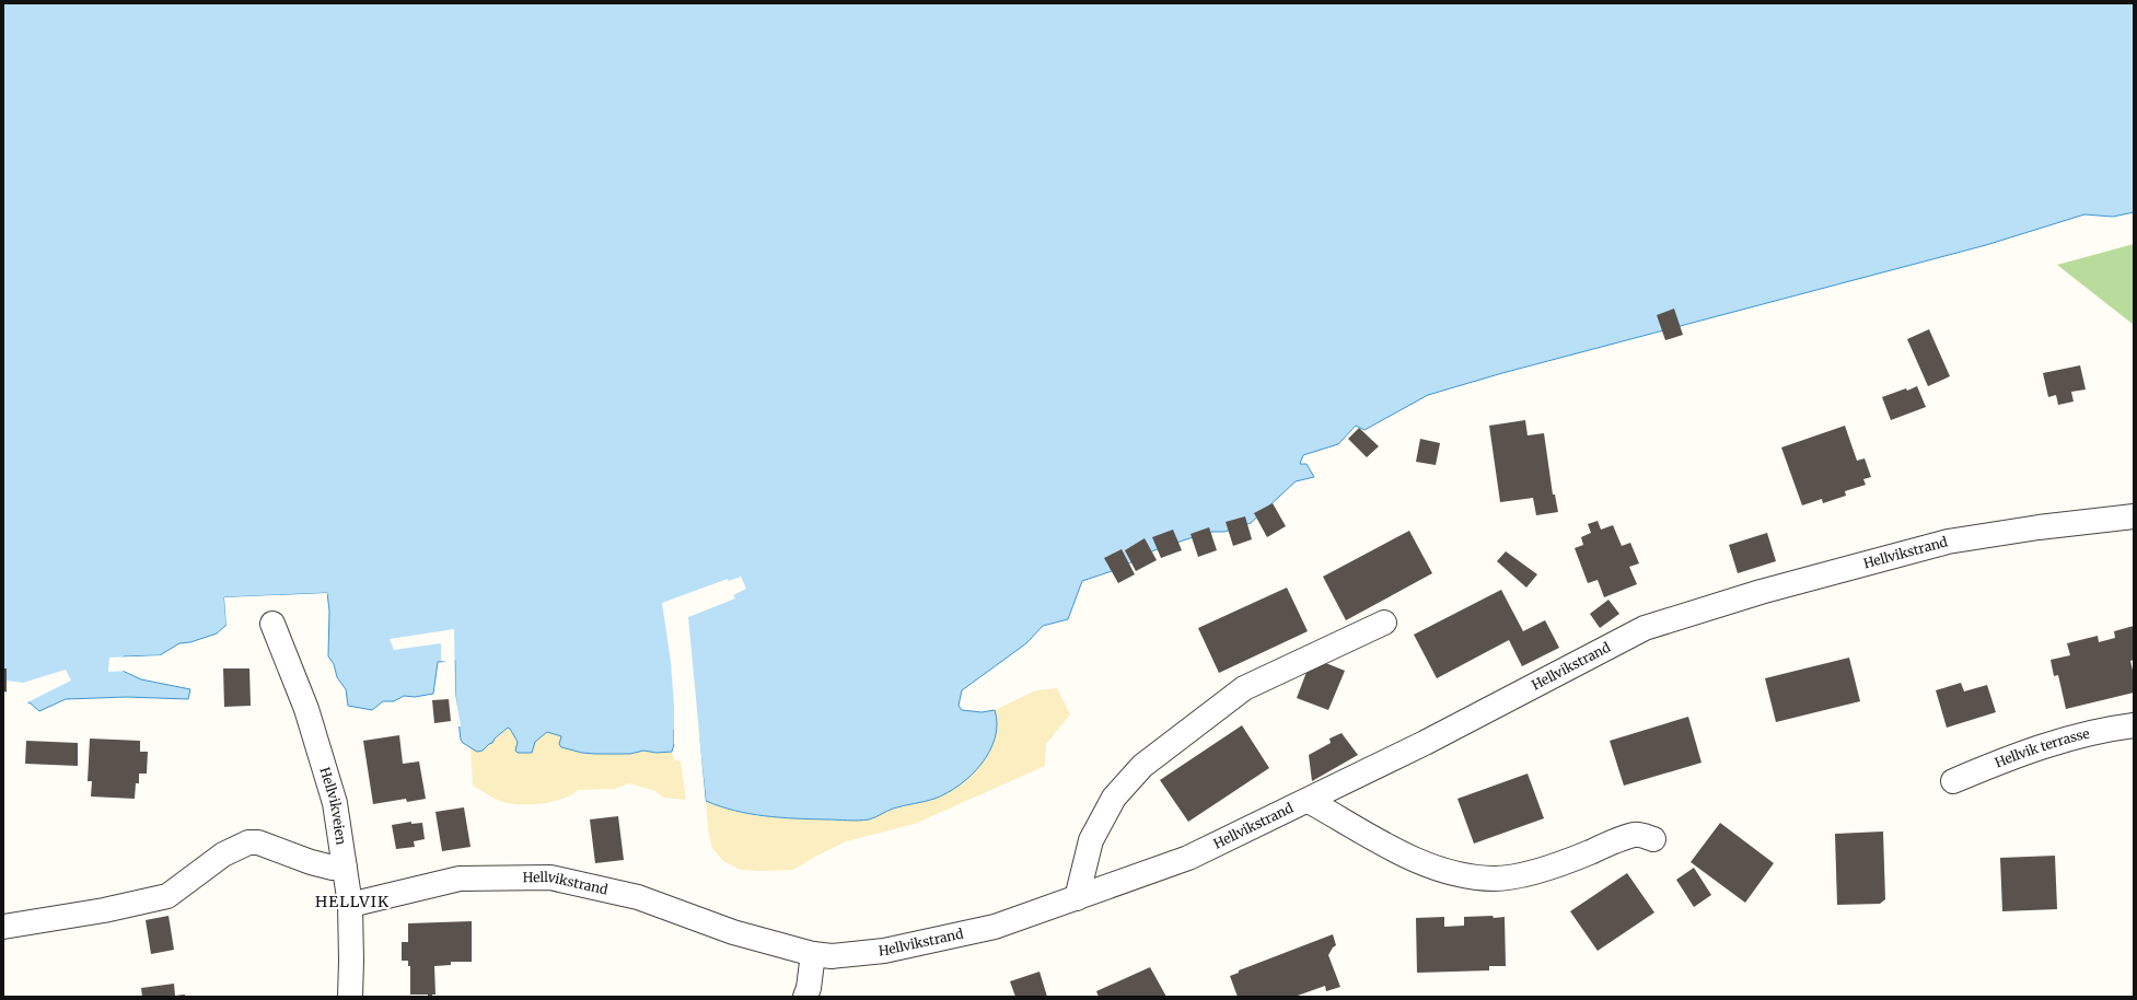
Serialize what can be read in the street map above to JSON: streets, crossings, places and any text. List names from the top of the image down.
{
  "streets": {
    "street": ["Hellvikstrand", "Hellvik terrasse", "Hellvikveien"]
  },
  "crossings": [
    ["Hellvikstrand", "Hellvikveien"]
  ],
  "districts": ["HELLVIK"]
}
